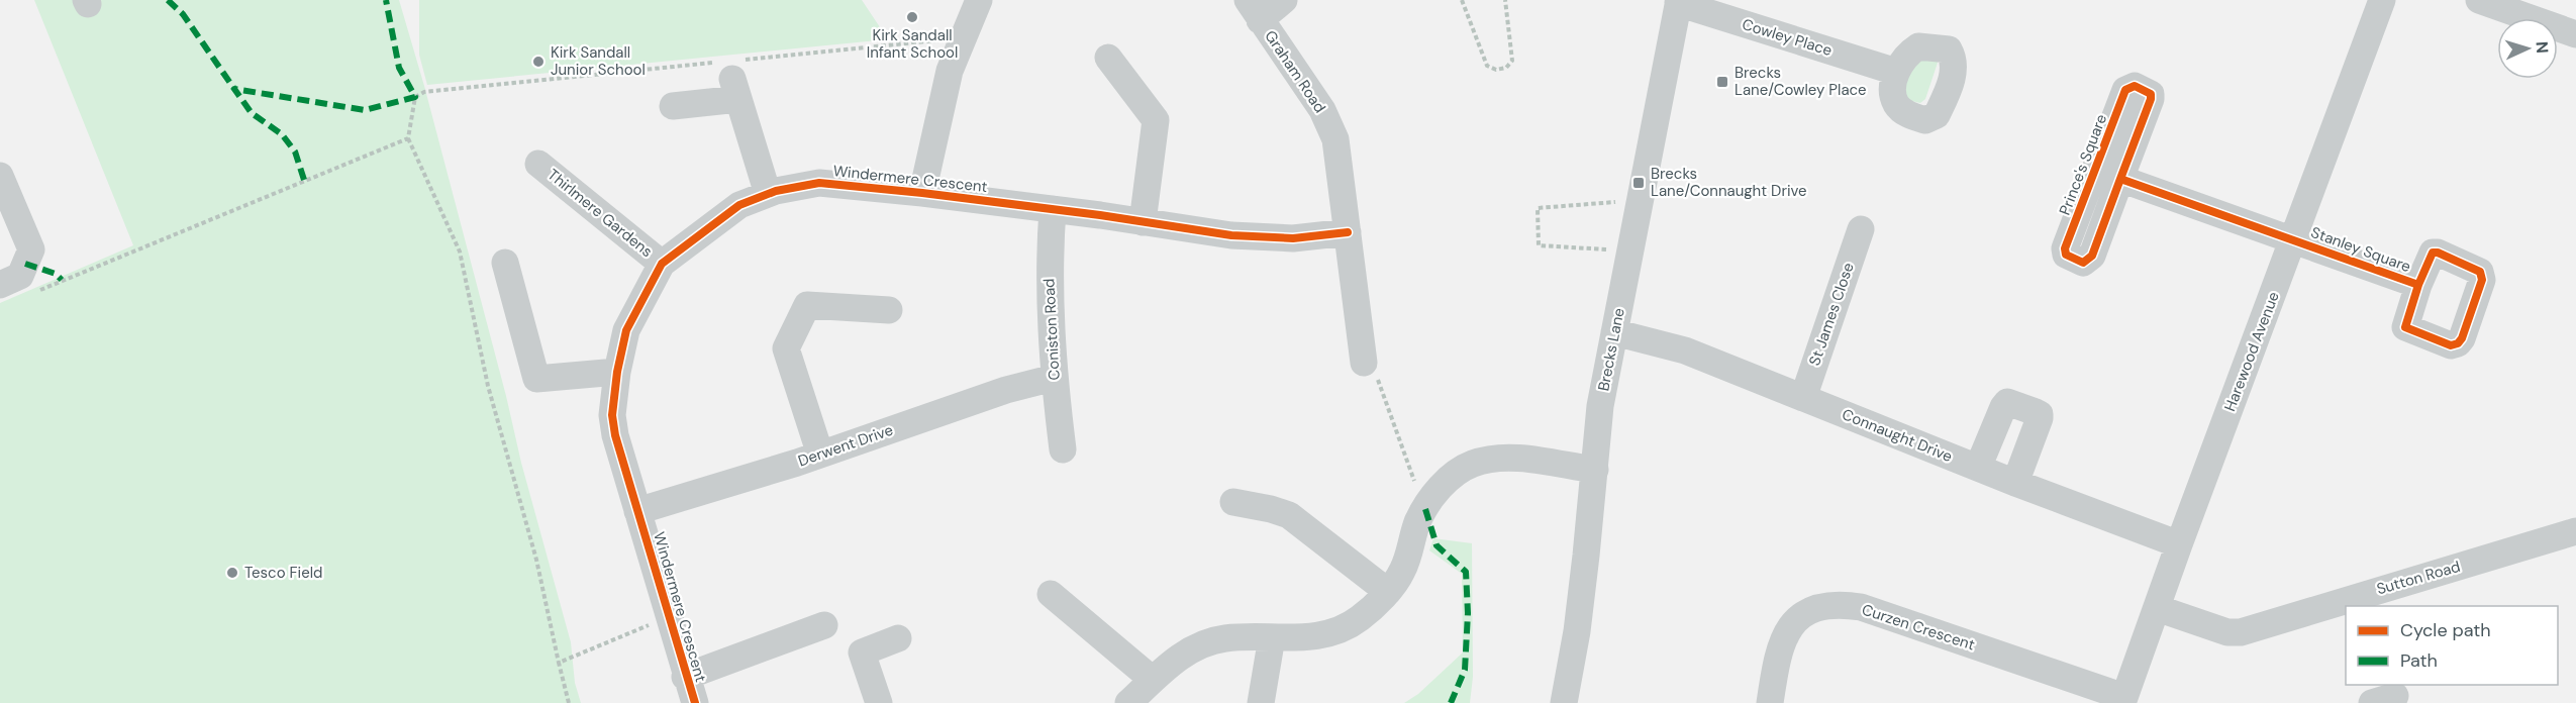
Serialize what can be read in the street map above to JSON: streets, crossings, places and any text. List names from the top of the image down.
{
  "streets": {
    "street": [
      "Cowley Place",
      "Graham Road",
      "Prince's Square",
      "Windermere Crescent",
      "Thirlmere Gardens",
      "Stanley Square",
      "St James Close",
      "Coniston Road",
      "Brecks Lane",
      "Harewood Avenue",
      "Connaught Drive",
      "Derwent Drive",
      "Sutton Road",
      "Curzen Crescent"
    ]
  },
  "crossings": [
    ["Cowley Place", "Brecks Lane"],
    ["Graham Road", "Windermere Crescent"],
    ["Windermere Crescent", "Thirlmere Gardens"],
    ["Windermere Crescent", "Coniston Road"],
    ["Windermere Crescent", "Derwent Drive"],
    ["Stanley Square", "Harewood Avenue"],
    ["St James Close", "Connaught Drive"],
    ["Coniston Road", "Derwent Drive"],
    ["Brecks Lane", "Connaught Drive"],
    ["Harewood Avenue", "Connaught Drive"],
    ["Harewood Avenue", "Sutton Road"],
    ["Harewood Avenue", "Curzen Crescent"]
  ],
  "places": {
    "other": ["Kirk Sandall Infant School", "Kirk Sandall Junior School", "Tesco Field"],
    "transit": ["Brecks Lane/Cowley Place", "Brecks Lane/Connaught Drive"]
  },
  "legend": ["Cycle path", "Path"],
  "north": "right"
}
